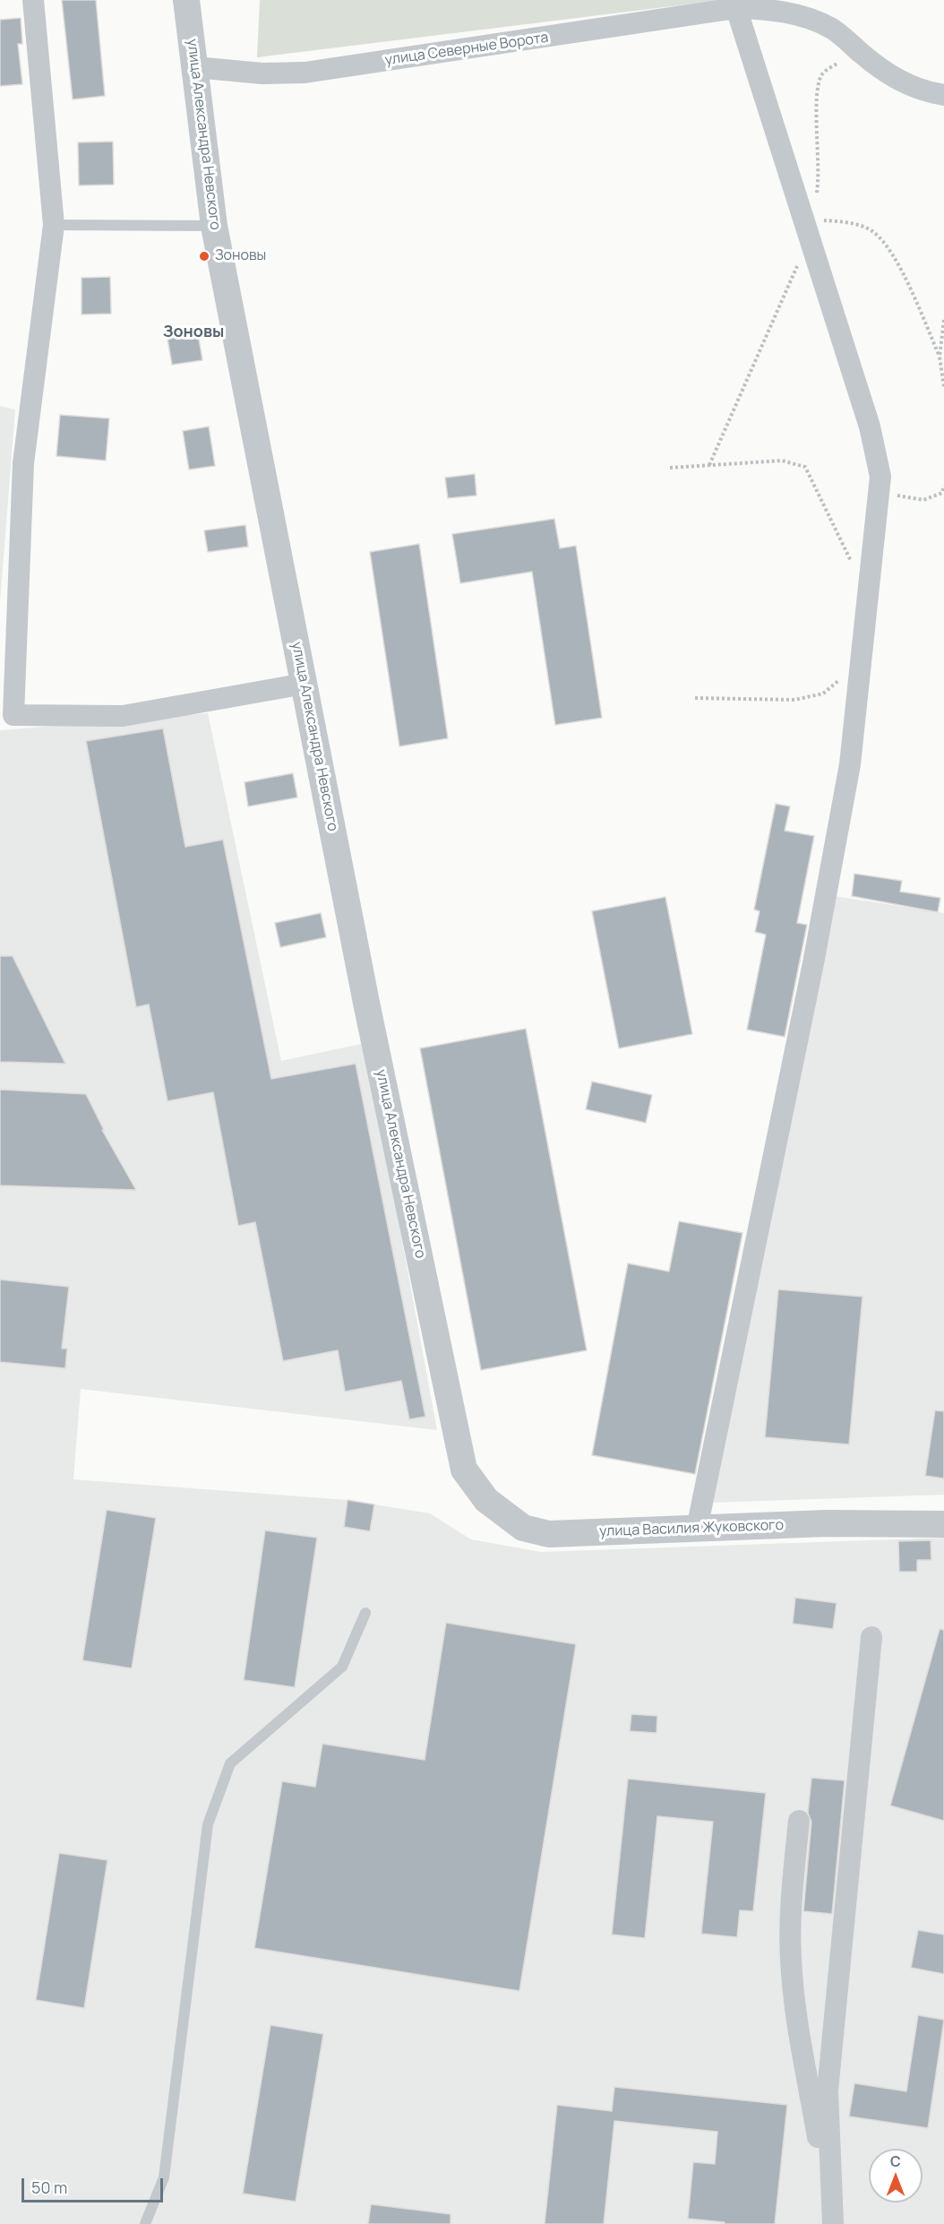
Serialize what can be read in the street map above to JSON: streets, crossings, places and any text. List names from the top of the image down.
{
  "streets": {
    "street": ["улица Северные Ворота", "улица Александра Невского", "улица Василия Жуковского"]
  },
  "crossings": [
    ["улица Северные Ворота", "улица Александра Невского"],
    ["улица Александра Невского", "улица Василия Жуковского"]
  ],
  "districts": ["Зоновы"],
  "places": ["Зоновы"],
  "scale_bar": "50 m",
  "north": "top"
}
